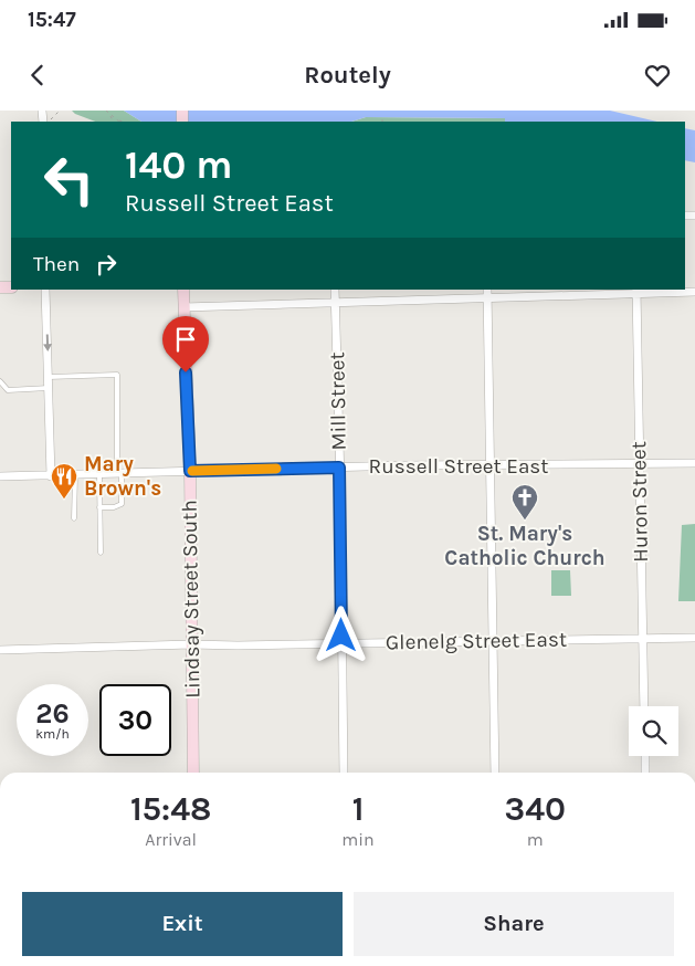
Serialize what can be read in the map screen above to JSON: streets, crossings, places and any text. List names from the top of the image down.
{
  "streets": {
    "main road": ["Lindsay Street South"],
    "street": [
      "Mill Street",
      "Russell Street East",
      "Huron Street",
      "Glenelg Street East"
    ]
  },
  "crossings": [
    ["Mill Street", "Russell Street East"],
    ["Mill Street", "Glenelg Street East"],
    ["Russell Street East", "Huron Street"],
    ["Russell Street East", "Lindsay Street South"],
    ["Huron Street", "Glenelg Street East"],
    ["Lindsay Street South", "Glenelg Street East"]
  ],
  "places": {
    "restaurant": ["Mary Brown's"],
    "church": ["St. Mary's Catholic Church"]
  },
  "page": {
    "status": "15:47",
    "header": "Routely",
    "turn": ["140 m", "Russell Street East"],
    "then": "Then",
    "speed": "26 km/h",
    "limit": "30",
    "eta": [
      "15:48",
      "Arrival",
      "1",
      "min",
      "340",
      "m"
    ],
    "buttons": ["Exit", "Share"]
  }
}
